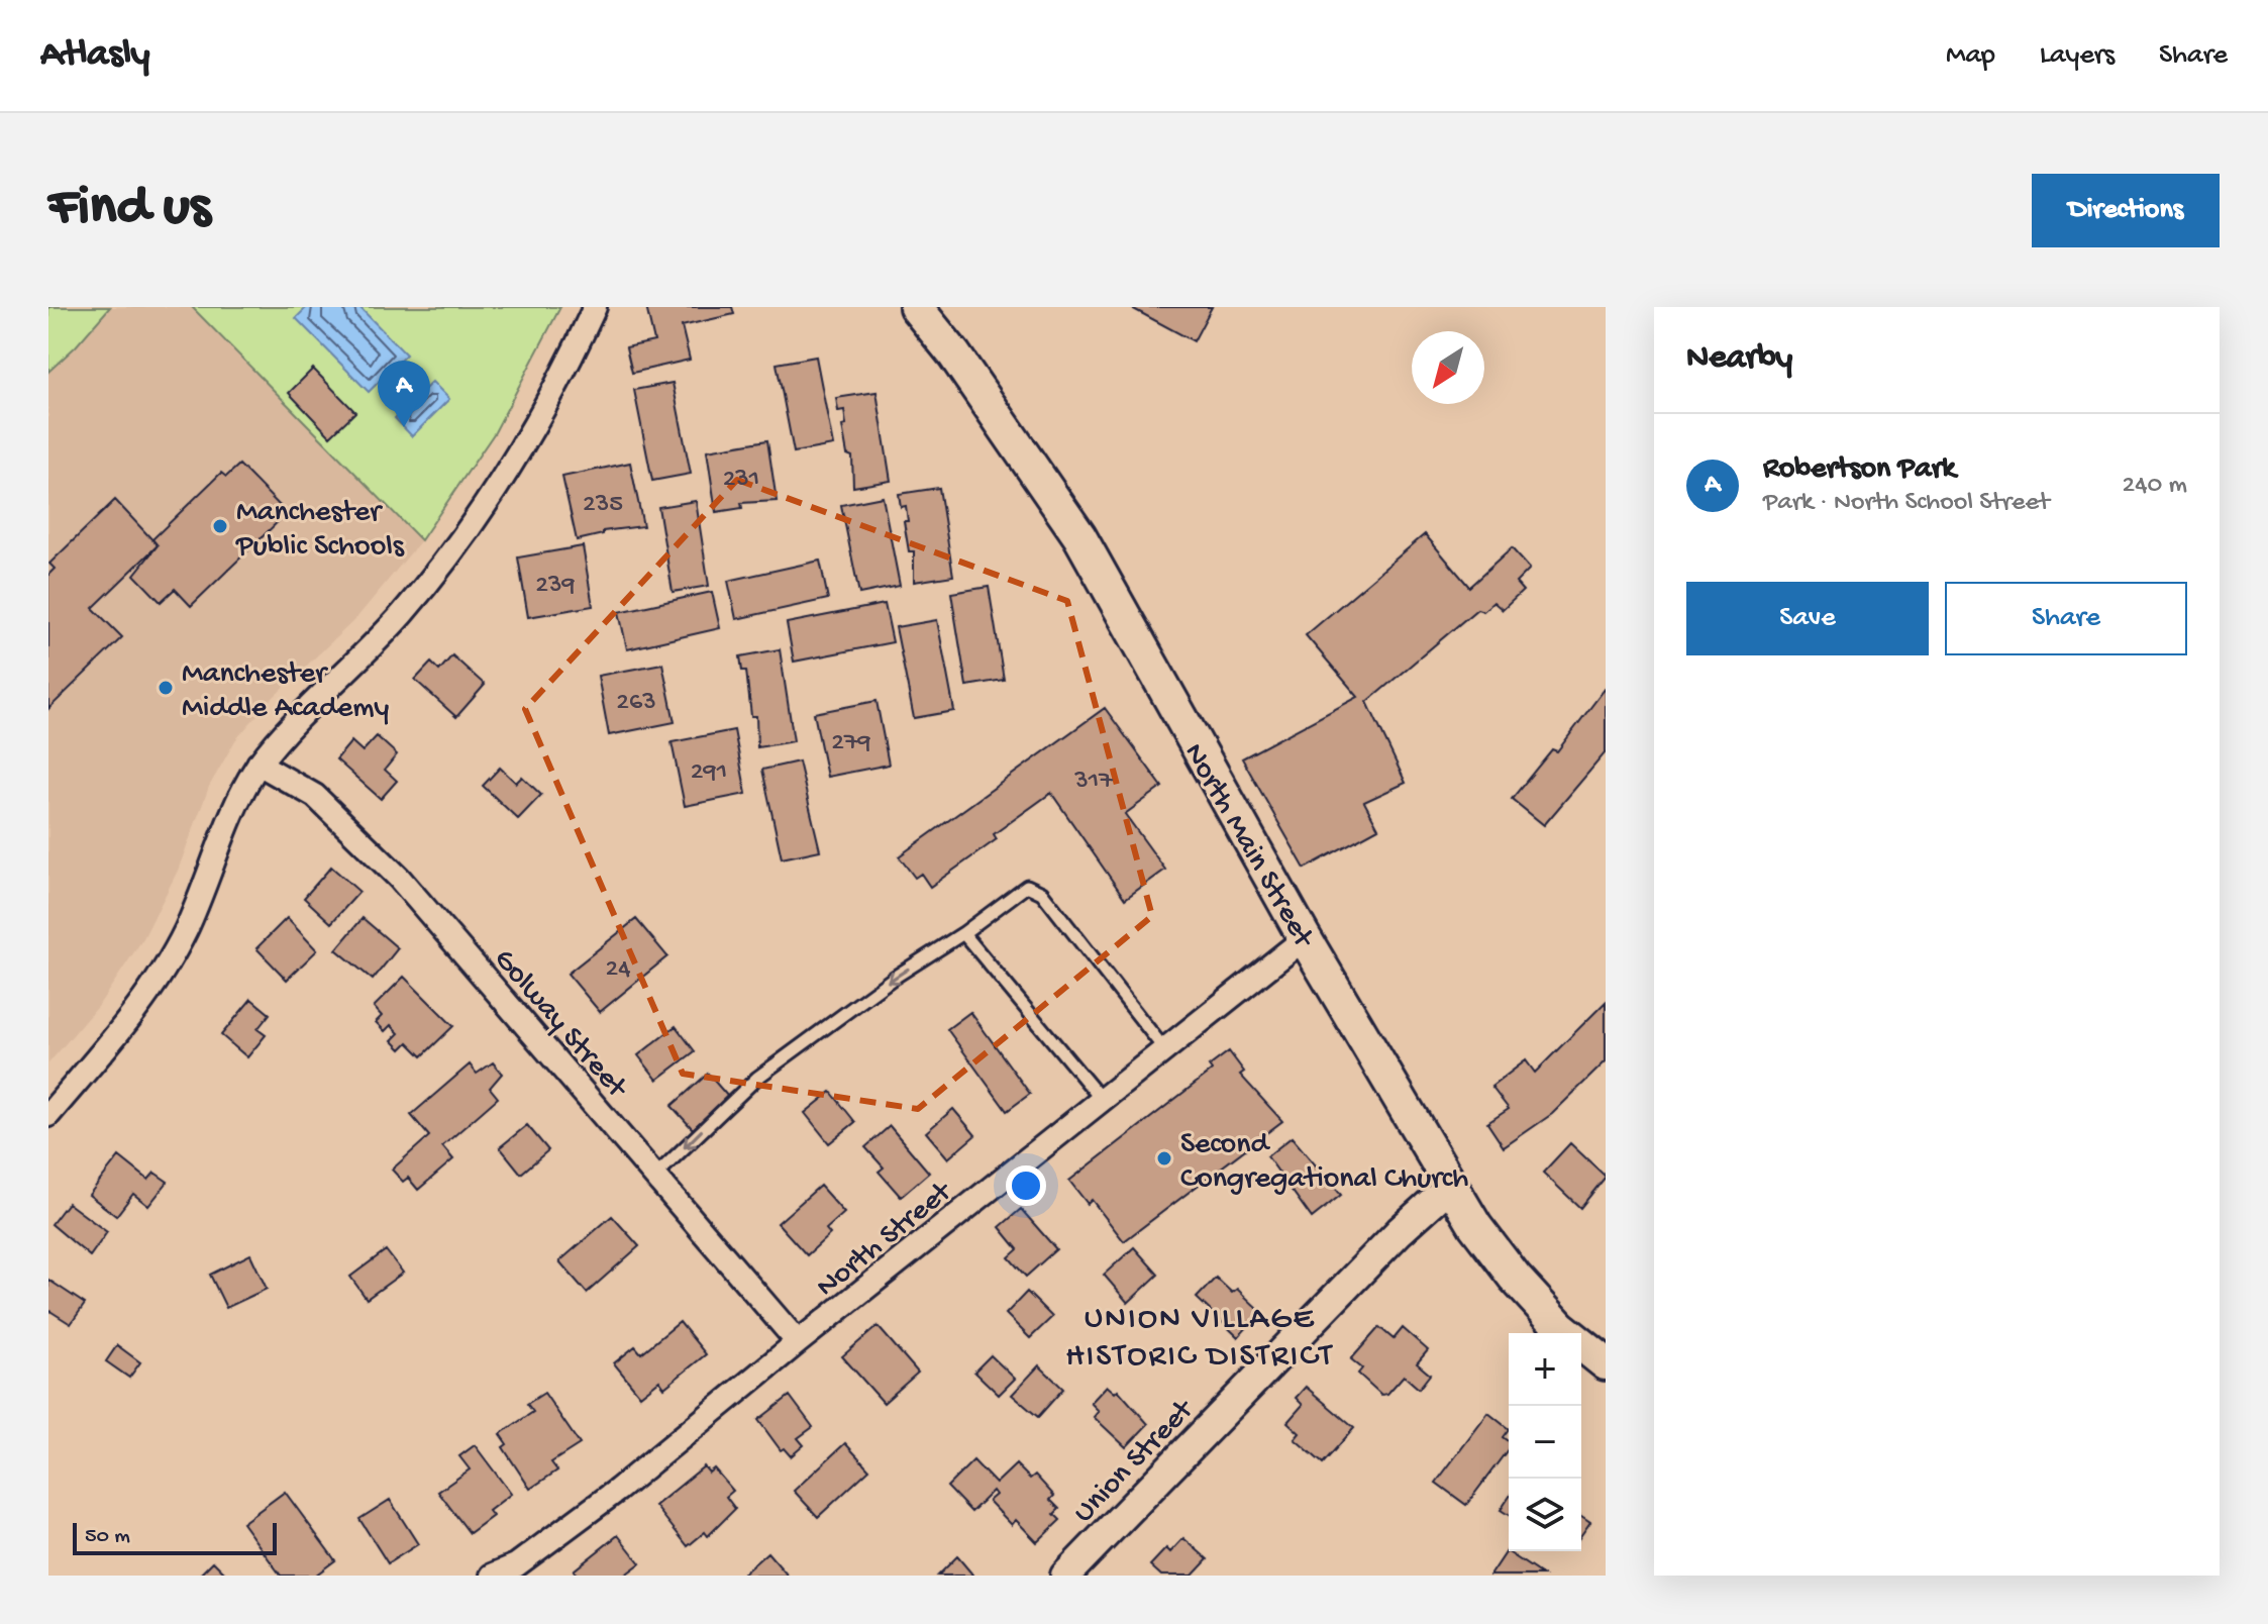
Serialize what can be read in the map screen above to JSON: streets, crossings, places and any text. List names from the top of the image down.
{
  "streets": {
    "main road": ["North Main Street"],
    "street": ["Golway Street", "North Street", "Union Street"]
  },
  "crossings": [
    ["North Main Street", "North Street"],
    ["North Main Street", "Union Street"],
    ["Golway Street", "North Street"]
  ],
  "districts": ["UNION VILLAGE HISTORIC DISTRICT"],
  "places": ["Manchester Public Schools", "Manchester Middle Academy", "Second Congregational Church"],
  "house_numbers": [
    "231",
    "235",
    "239",
    "263",
    "279",
    "291",
    "317",
    "24"
  ],
  "scale_bar": "50 m",
  "north": "bottom left",
  "page": {
    "header": "Atlasly",
    "nav": ["Map", "Layers", "Share"],
    "buttons": [
      "Directions",
      ["Save", "Share"]
    ],
    "title": "Find us",
    "heading": "Nearby",
    "pins": "A",
    "list": [
      {
        "mark": "A",
        "name": "Robertson Park",
        "note": "Park · North School Street",
        "value": "240 m"
      }
    ],
    "map_buttons": ["+", "−"],
    "scale": "50 m"
  }
}
